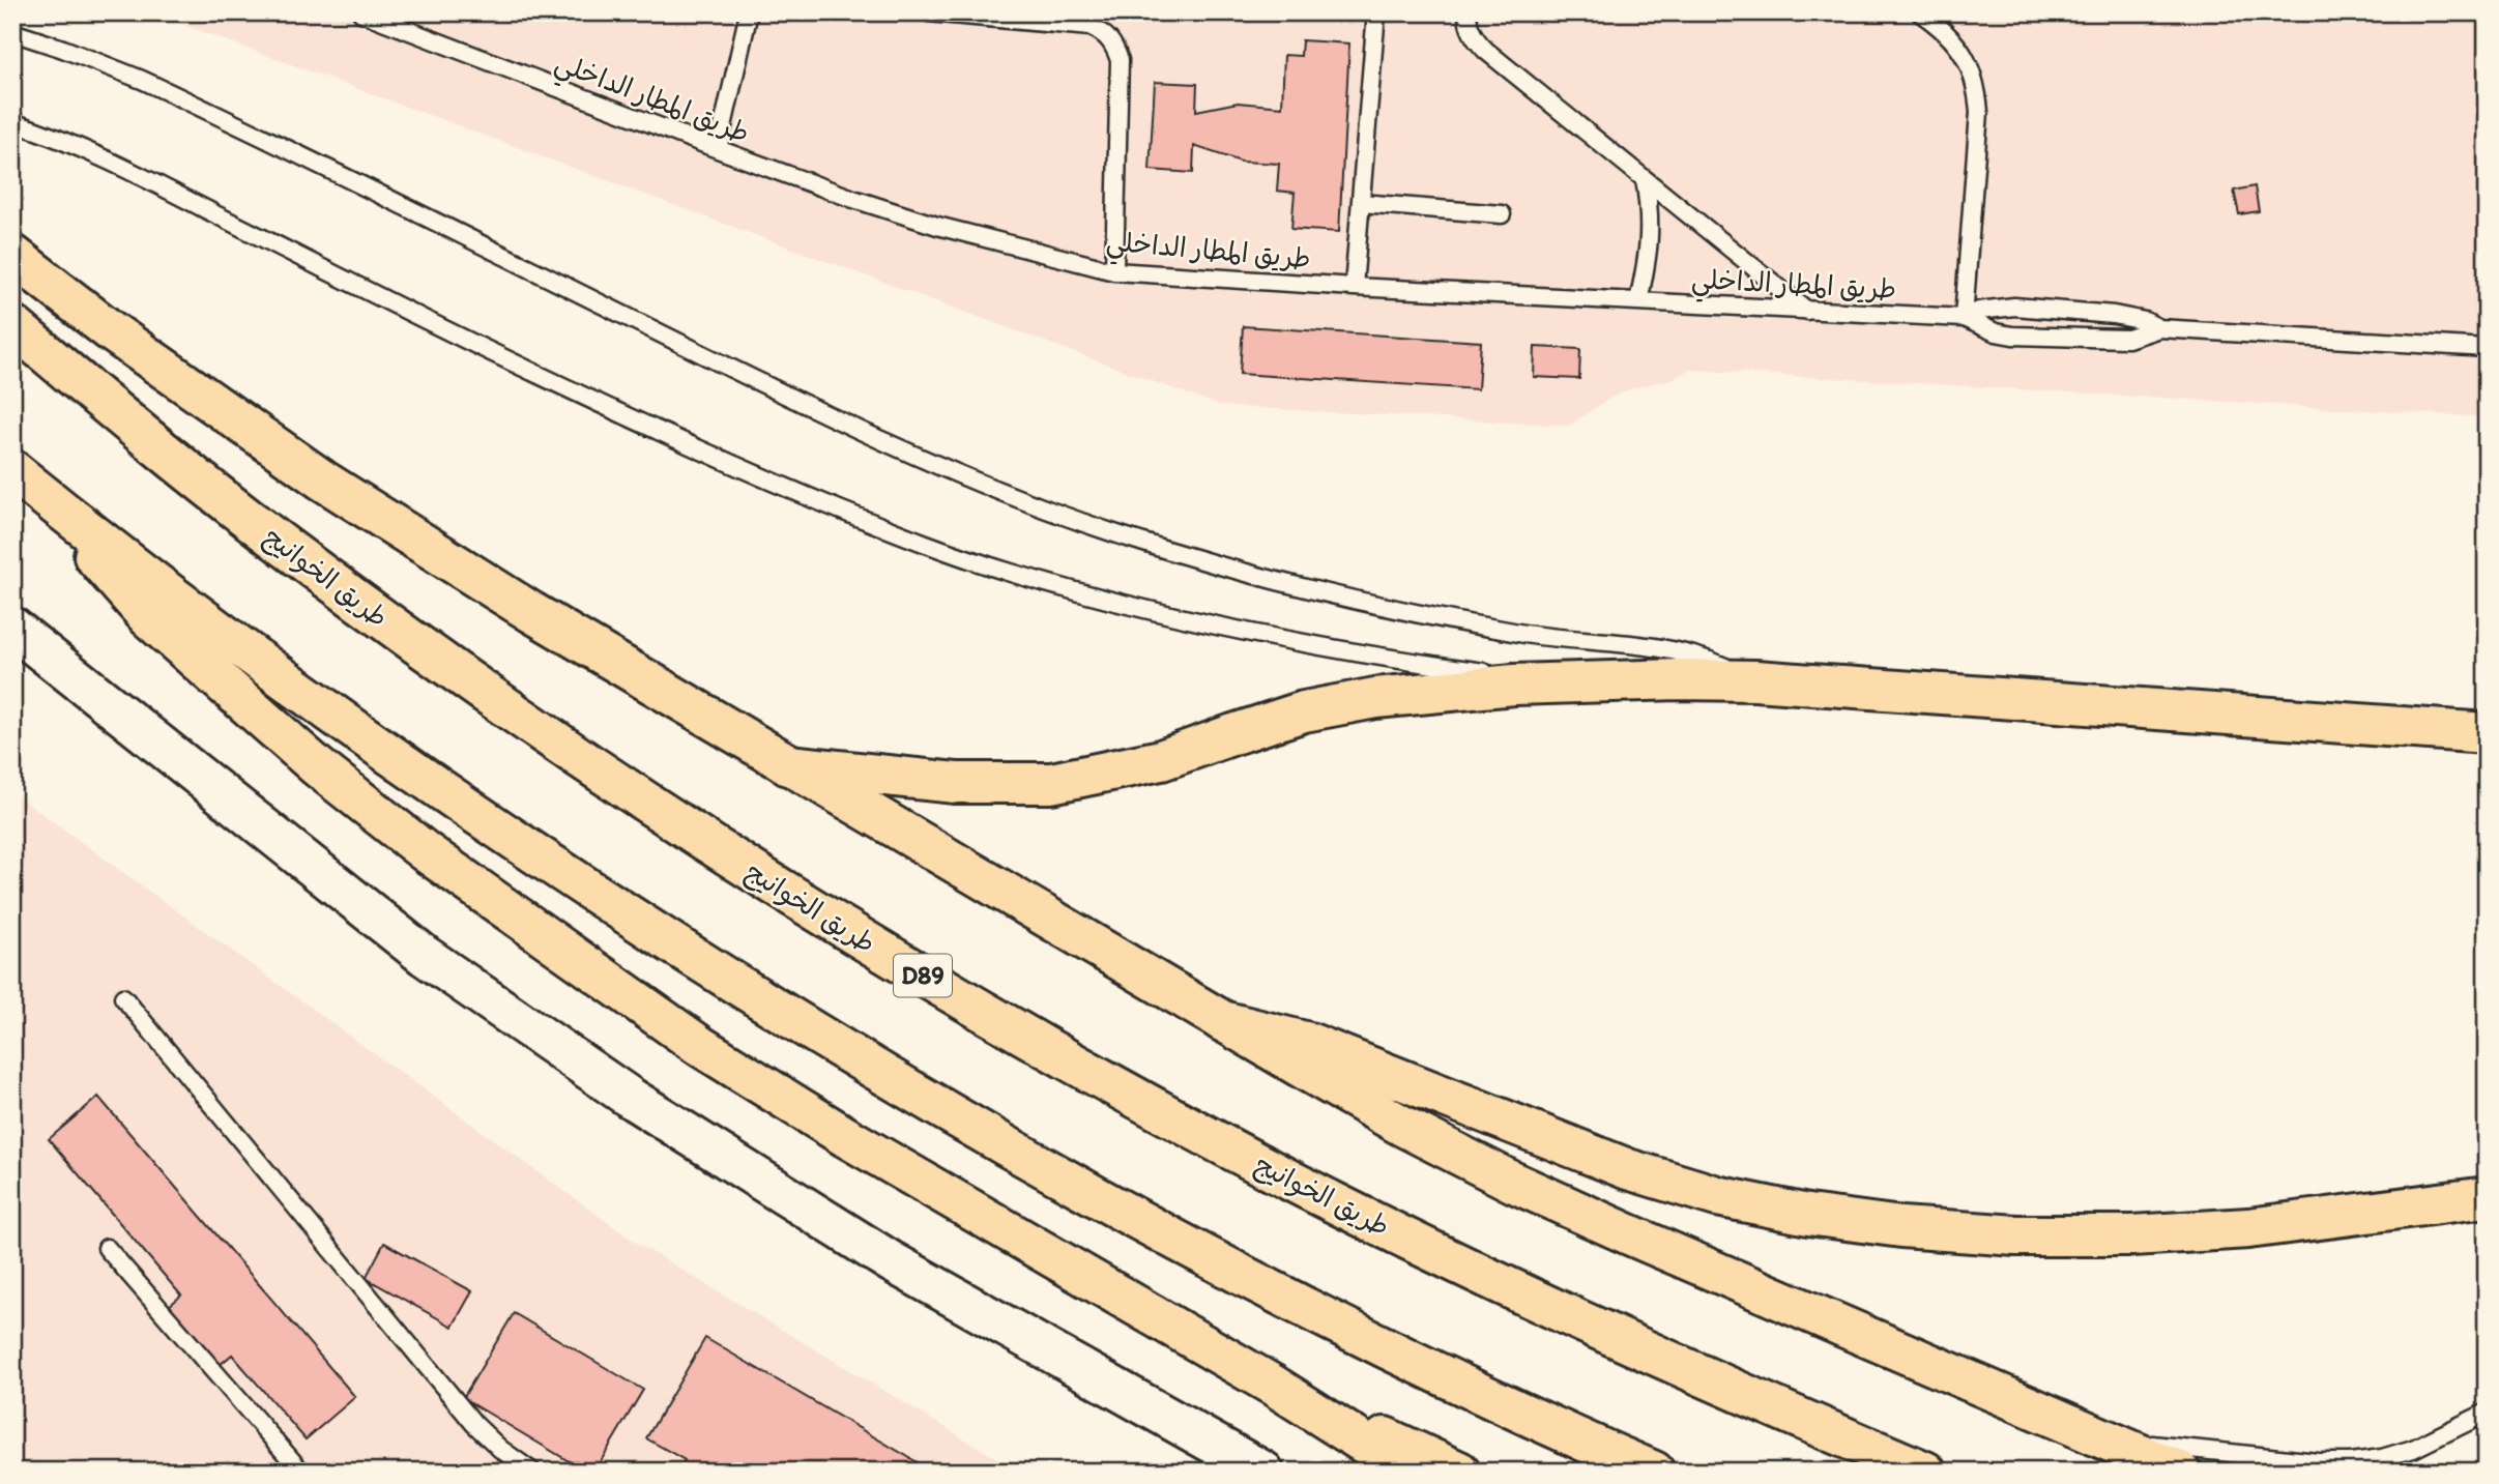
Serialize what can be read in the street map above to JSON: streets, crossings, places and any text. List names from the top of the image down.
{
  "streets": {
    "main road": ["طريق الخوانيج", "D89"],
    "lane": ["طريق المطار الداخلي"]
  }
}
